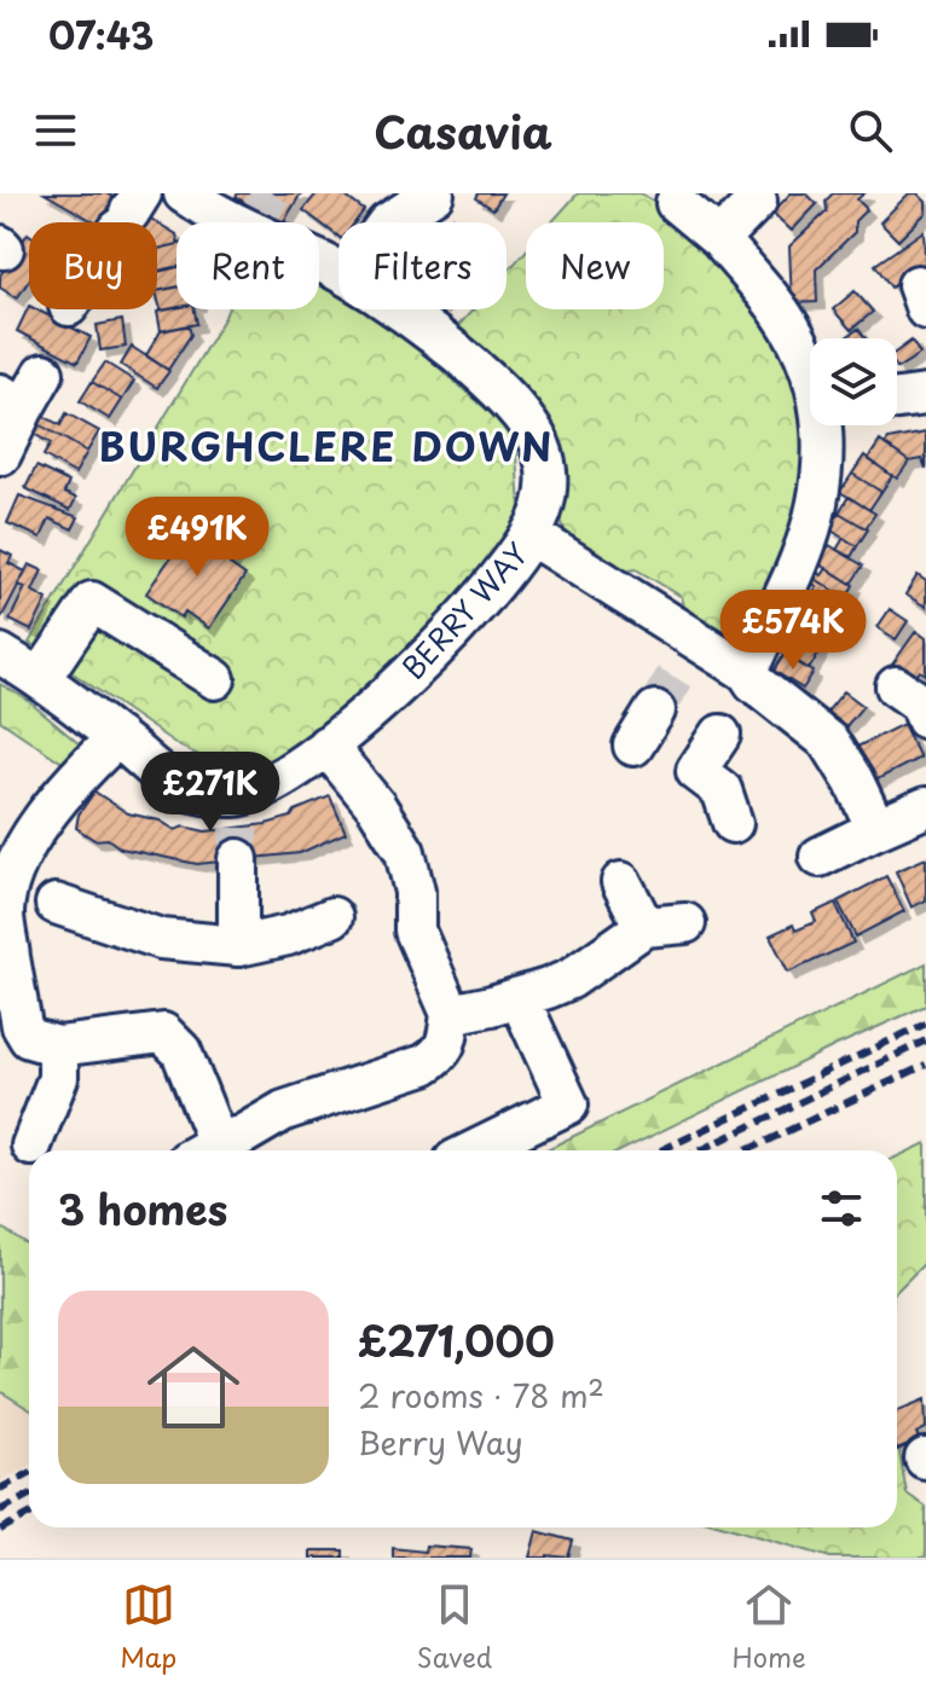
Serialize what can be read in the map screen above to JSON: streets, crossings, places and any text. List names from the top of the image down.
{
  "streets": {
    "street": ["BERRY WAY"]
  },
  "districts": ["BURGHCLERE DOWN"],
  "page": {
    "status": "07:43",
    "header": "Casavia",
    "chip": [
      "Buy",
      "Rent",
      "Filters",
      "New"
    ],
    "price": ["£491K", "£574K", "£271K"],
    "heading": "3 homes",
    "list": [
      {
        "name": "£271,000",
        "note": "2 rooms · 78 m² · Berry Way"
      }
    ],
    "tabs": ["Map", "Saved", "Home"]
  }
}
